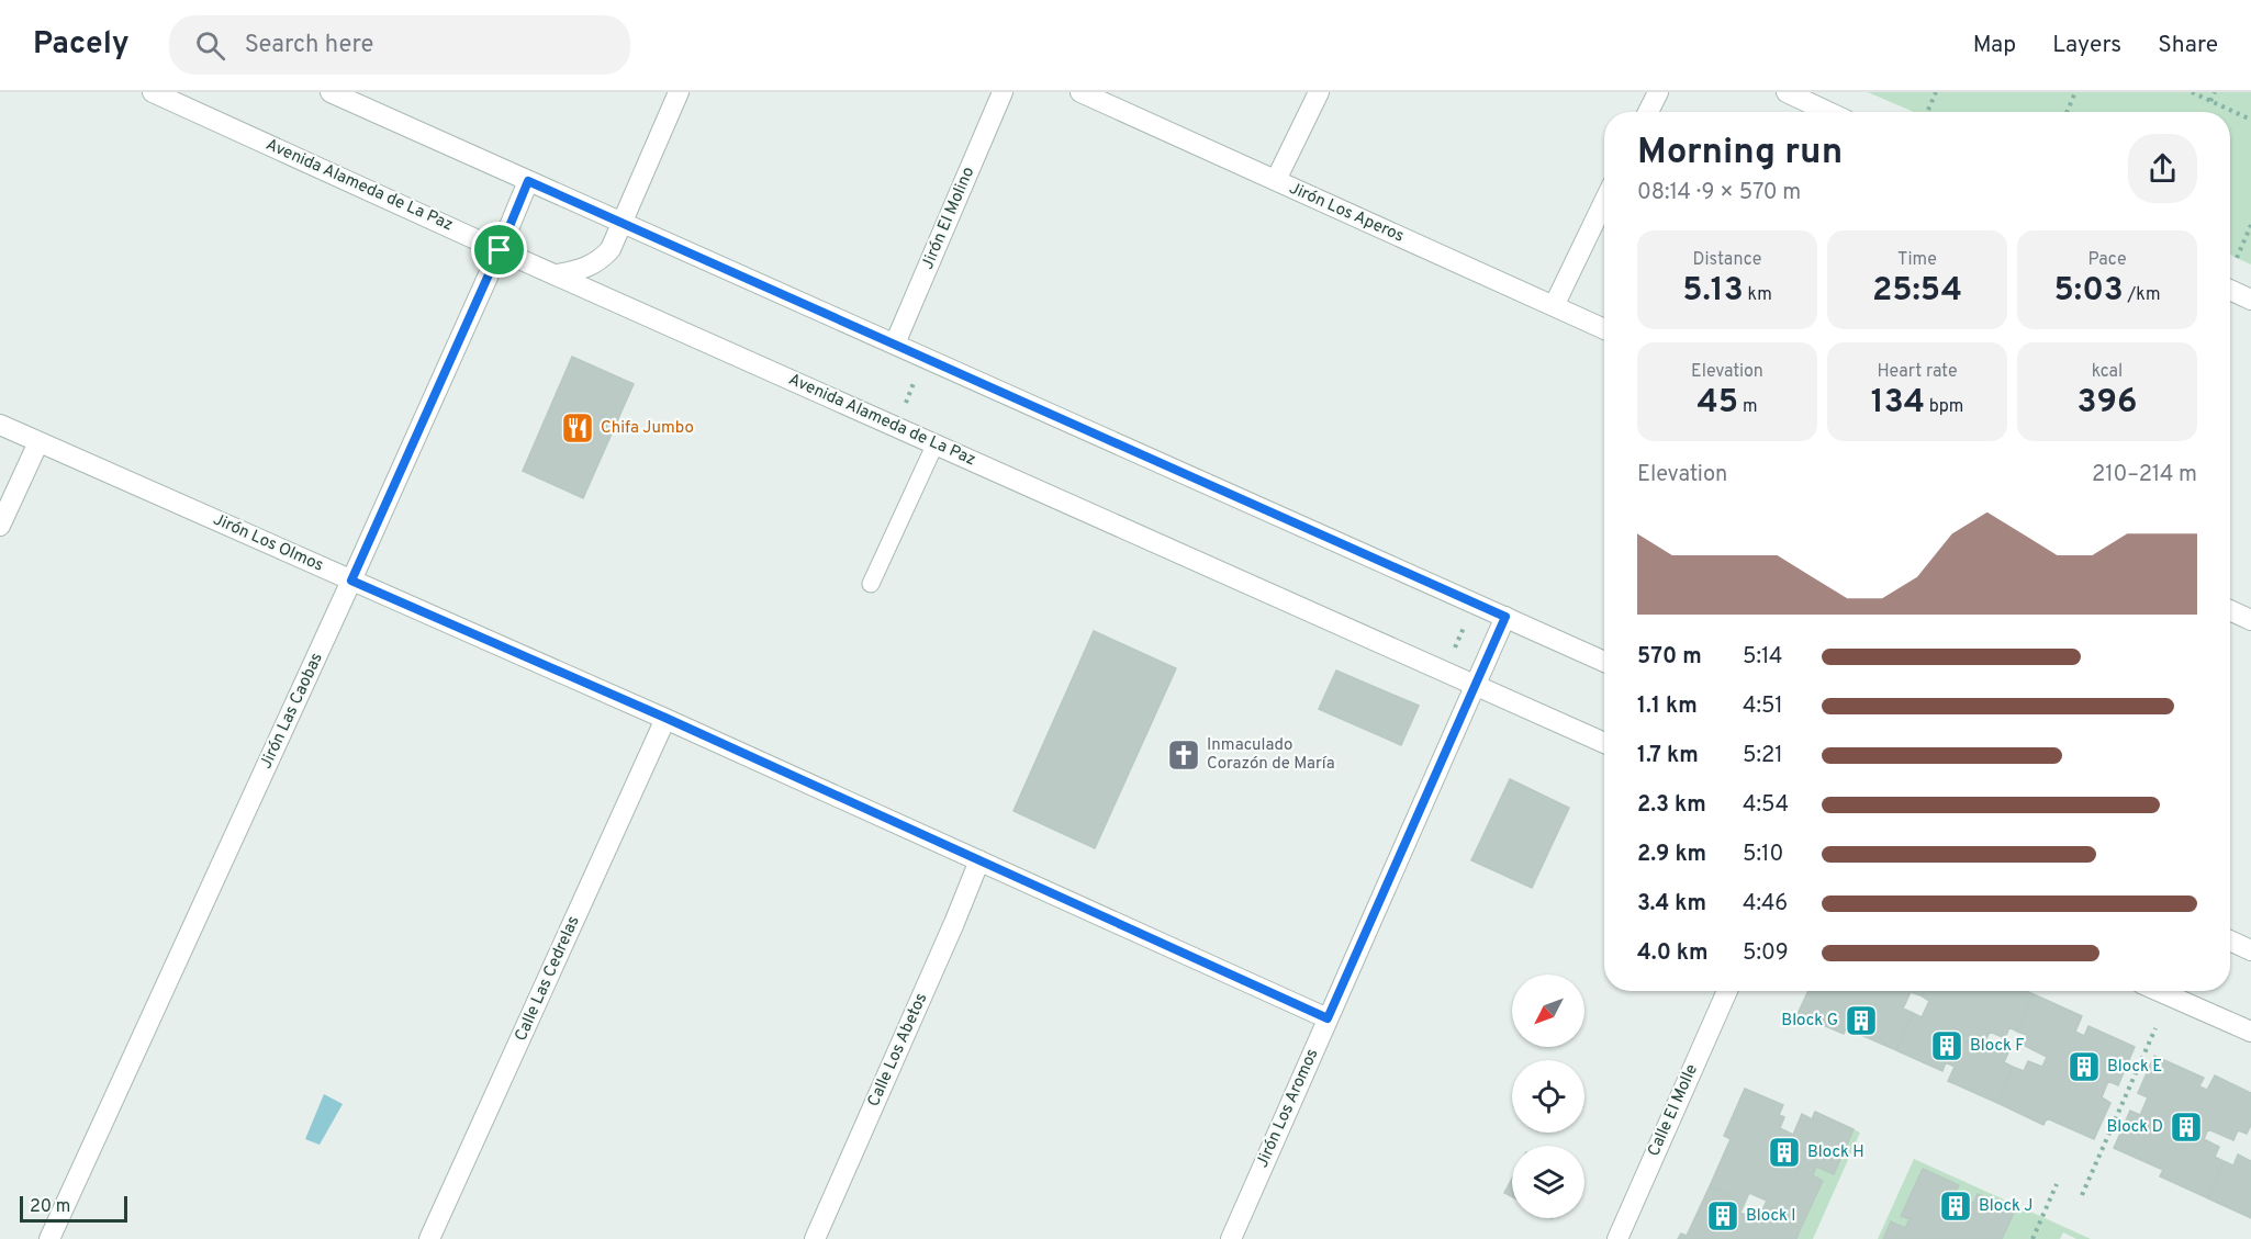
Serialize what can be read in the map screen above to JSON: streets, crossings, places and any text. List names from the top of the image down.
{
  "streets": {
    "street": [
      "Avenida Alameda de La Paz",
      "Jirón Los Aperos",
      "Jirón El Molino",
      "Jirón Los Olmos",
      "Jirón Las Caobas",
      "Calle Las Cedrelas",
      "Calle Los Abetos",
      "Jirón Los Aromos",
      "Calle El Molle"
    ]
  },
  "crossings": [
    ["Avenida Alameda de La Paz", "Jirón Las Caobas"],
    ["Avenida Alameda de La Paz", "Jirón Los Aromos"],
    ["Jirón Los Olmos", "Jirón Las Caobas"],
    ["Jirón Los Olmos", "Calle Las Cedrelas"],
    ["Jirón Los Olmos", "Calle Los Abetos"],
    ["Jirón Los Olmos", "Jirón Los Aromos"]
  ],
  "places": {
    "restaurant": ["Chifa Jumbo"],
    "church": ["Inmaculado Corazón de María"],
    "building": [
      "Block G",
      "Block F",
      "Block E",
      "Block D",
      "Block H",
      "Block J",
      "Block I"
    ]
  },
  "scale_bar": "20 m",
  "north": "bottom left",
  "page": {
    "header": "Pacely",
    "search": "Search here",
    "nav": ["Map", "Layers", "Share"],
    "heading": ["Morning run", "08:14 · 9 × 570 m"],
    "stats": [
      ["Distance", "5.13 km"],
      ["Time", "25:54"],
      ["Pace", "5:03 /km"],
      ["Elevation", "45 m"],
      ["Heart rate", "134 bpm"],
      ["kcal", "396"]
    ],
    "chart": ["Elevation", "210–214 m"],
    "list": [
      {
        "name": "570 m",
        "note": "5:14"
      },
      {
        "name": "1.1 km",
        "note": "4:51"
      },
      {
        "name": "1.7 km",
        "note": "5:21"
      },
      {
        "name": "2.3 km",
        "note": "4:54"
      },
      {
        "name": "2.9 km",
        "note": "5:10"
      },
      {
        "name": "3.4 km",
        "note": "4:46"
      },
      {
        "name": "4.0 km",
        "note": "5:09"
      }
    ],
    "scale": "20 m"
  }
}
